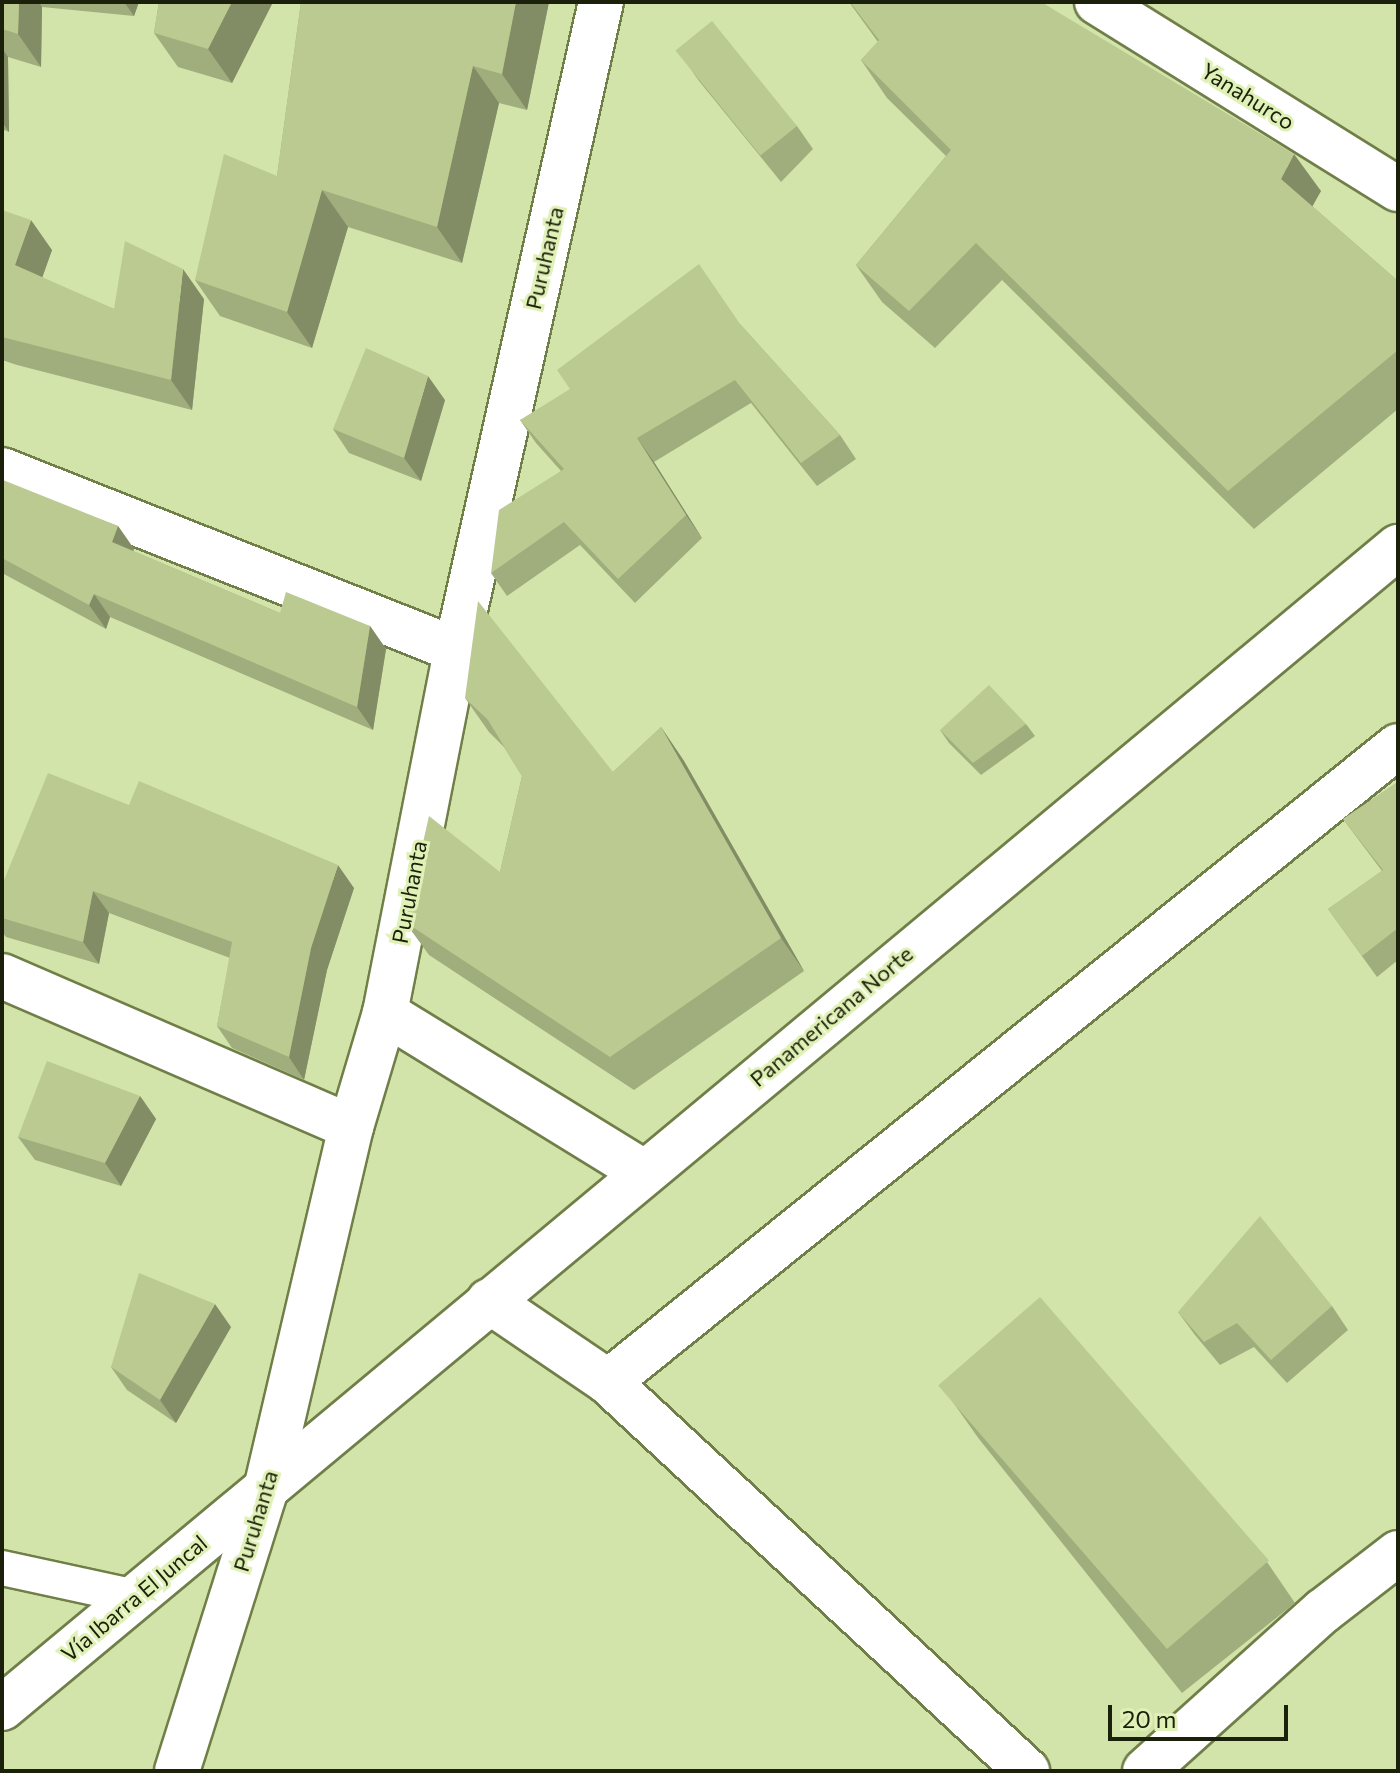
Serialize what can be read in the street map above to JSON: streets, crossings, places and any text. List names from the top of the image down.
{
  "streets": {
    "main road": [
      "Yanahurco",
      "Puruhanta",
      "Panamericana Norte",
      "Vía Ibarra El Juncal"
    ]
  },
  "crossings": [
    ["Puruhanta", "Panamericana Norte"],
    ["Puruhanta", "Vía Ibarra El Juncal"],
    ["Panamericana Norte", "Vía Ibarra El Juncal"]
  ],
  "scale_bar": "20 m"
}
